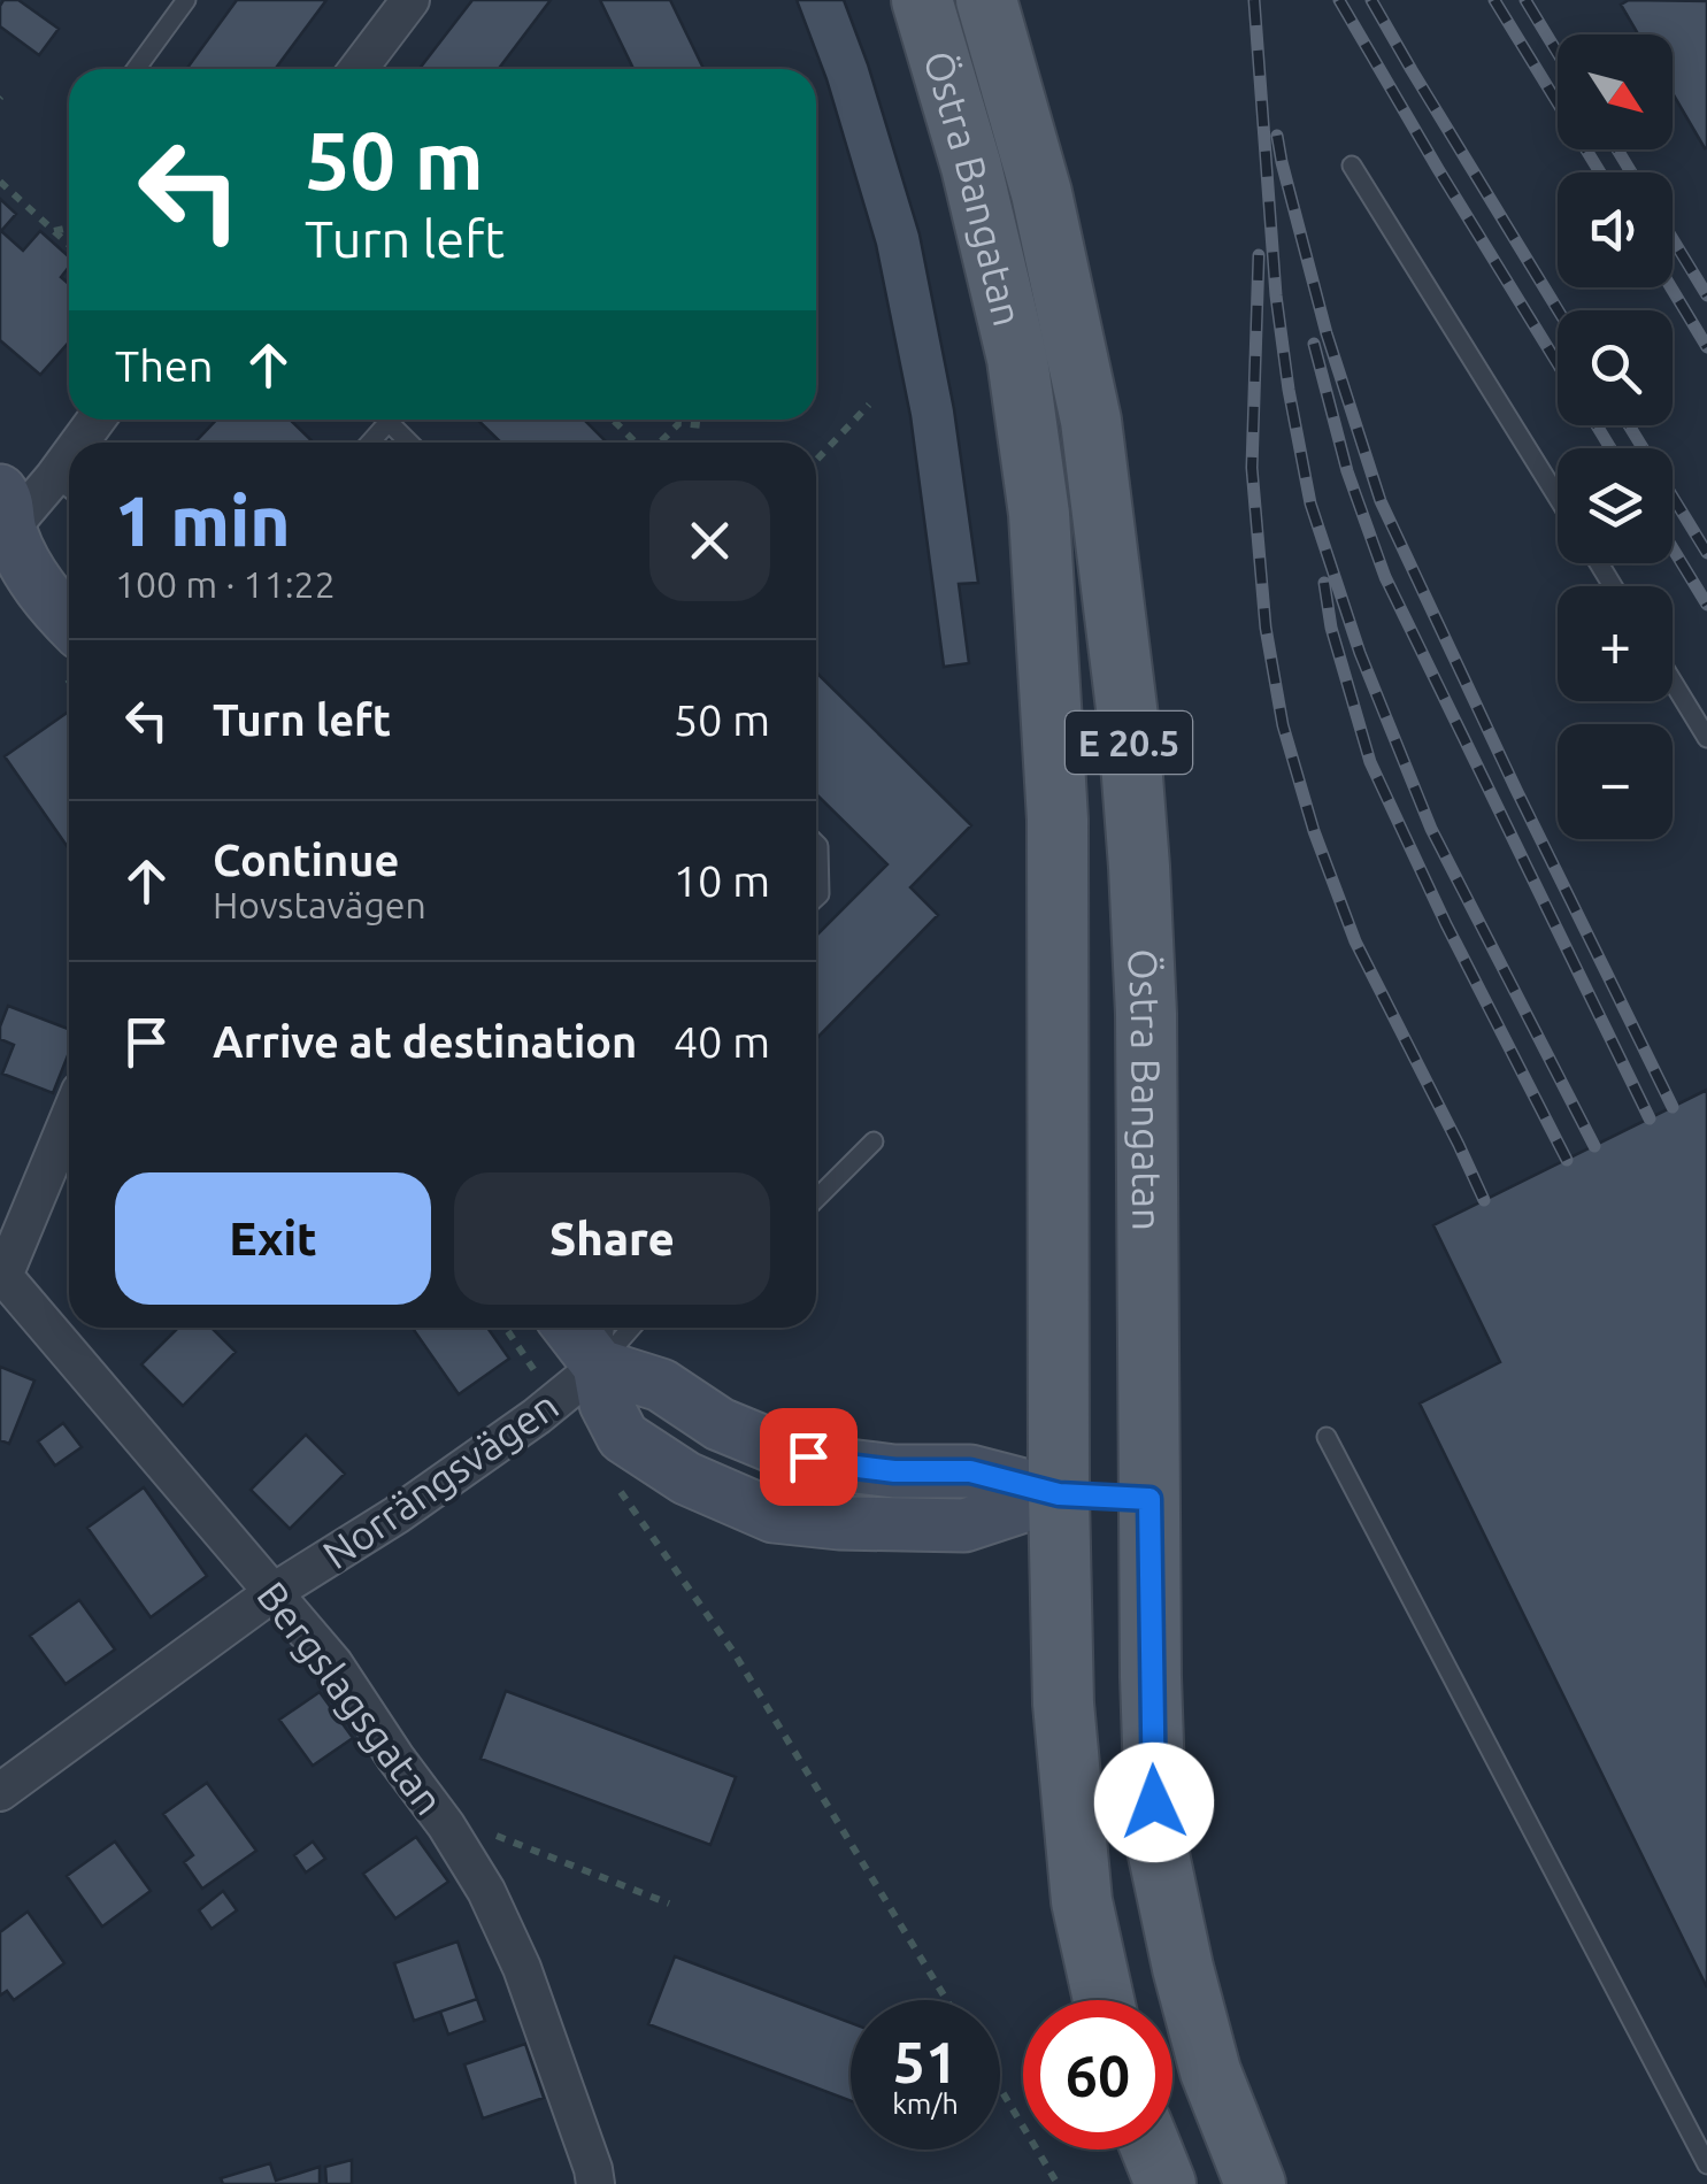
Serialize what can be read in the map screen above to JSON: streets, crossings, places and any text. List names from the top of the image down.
{
  "streets": {
    "main road": ["Östra Bangatan", "E 20.5"],
    "street": ["Norrängsvägen", "Bergslagsgatan"]
  },
  "crossings": [
    ["Norrängsvägen", "Bergslagsgatan"]
  ],
  "north": "bottom right",
  "page": {
    "map_buttons": ["+", "−"],
    "turn": ["50 m", "Turn left"],
    "then": "Then",
    "heading": ["1 min", "100 m · 11:22"],
    "list": [
      {
        "name": "Turn left",
        "value": "50 m"
      },
      {
        "name": "Continue",
        "note": "Hovstavägen",
        "value": "10 m"
      },
      {
        "name": "Arrive at destination",
        "value": "40 m"
      }
    ],
    "buttons": ["Exit", "Share"],
    "speed": "51 km/h",
    "limit": "60"
  }
}
